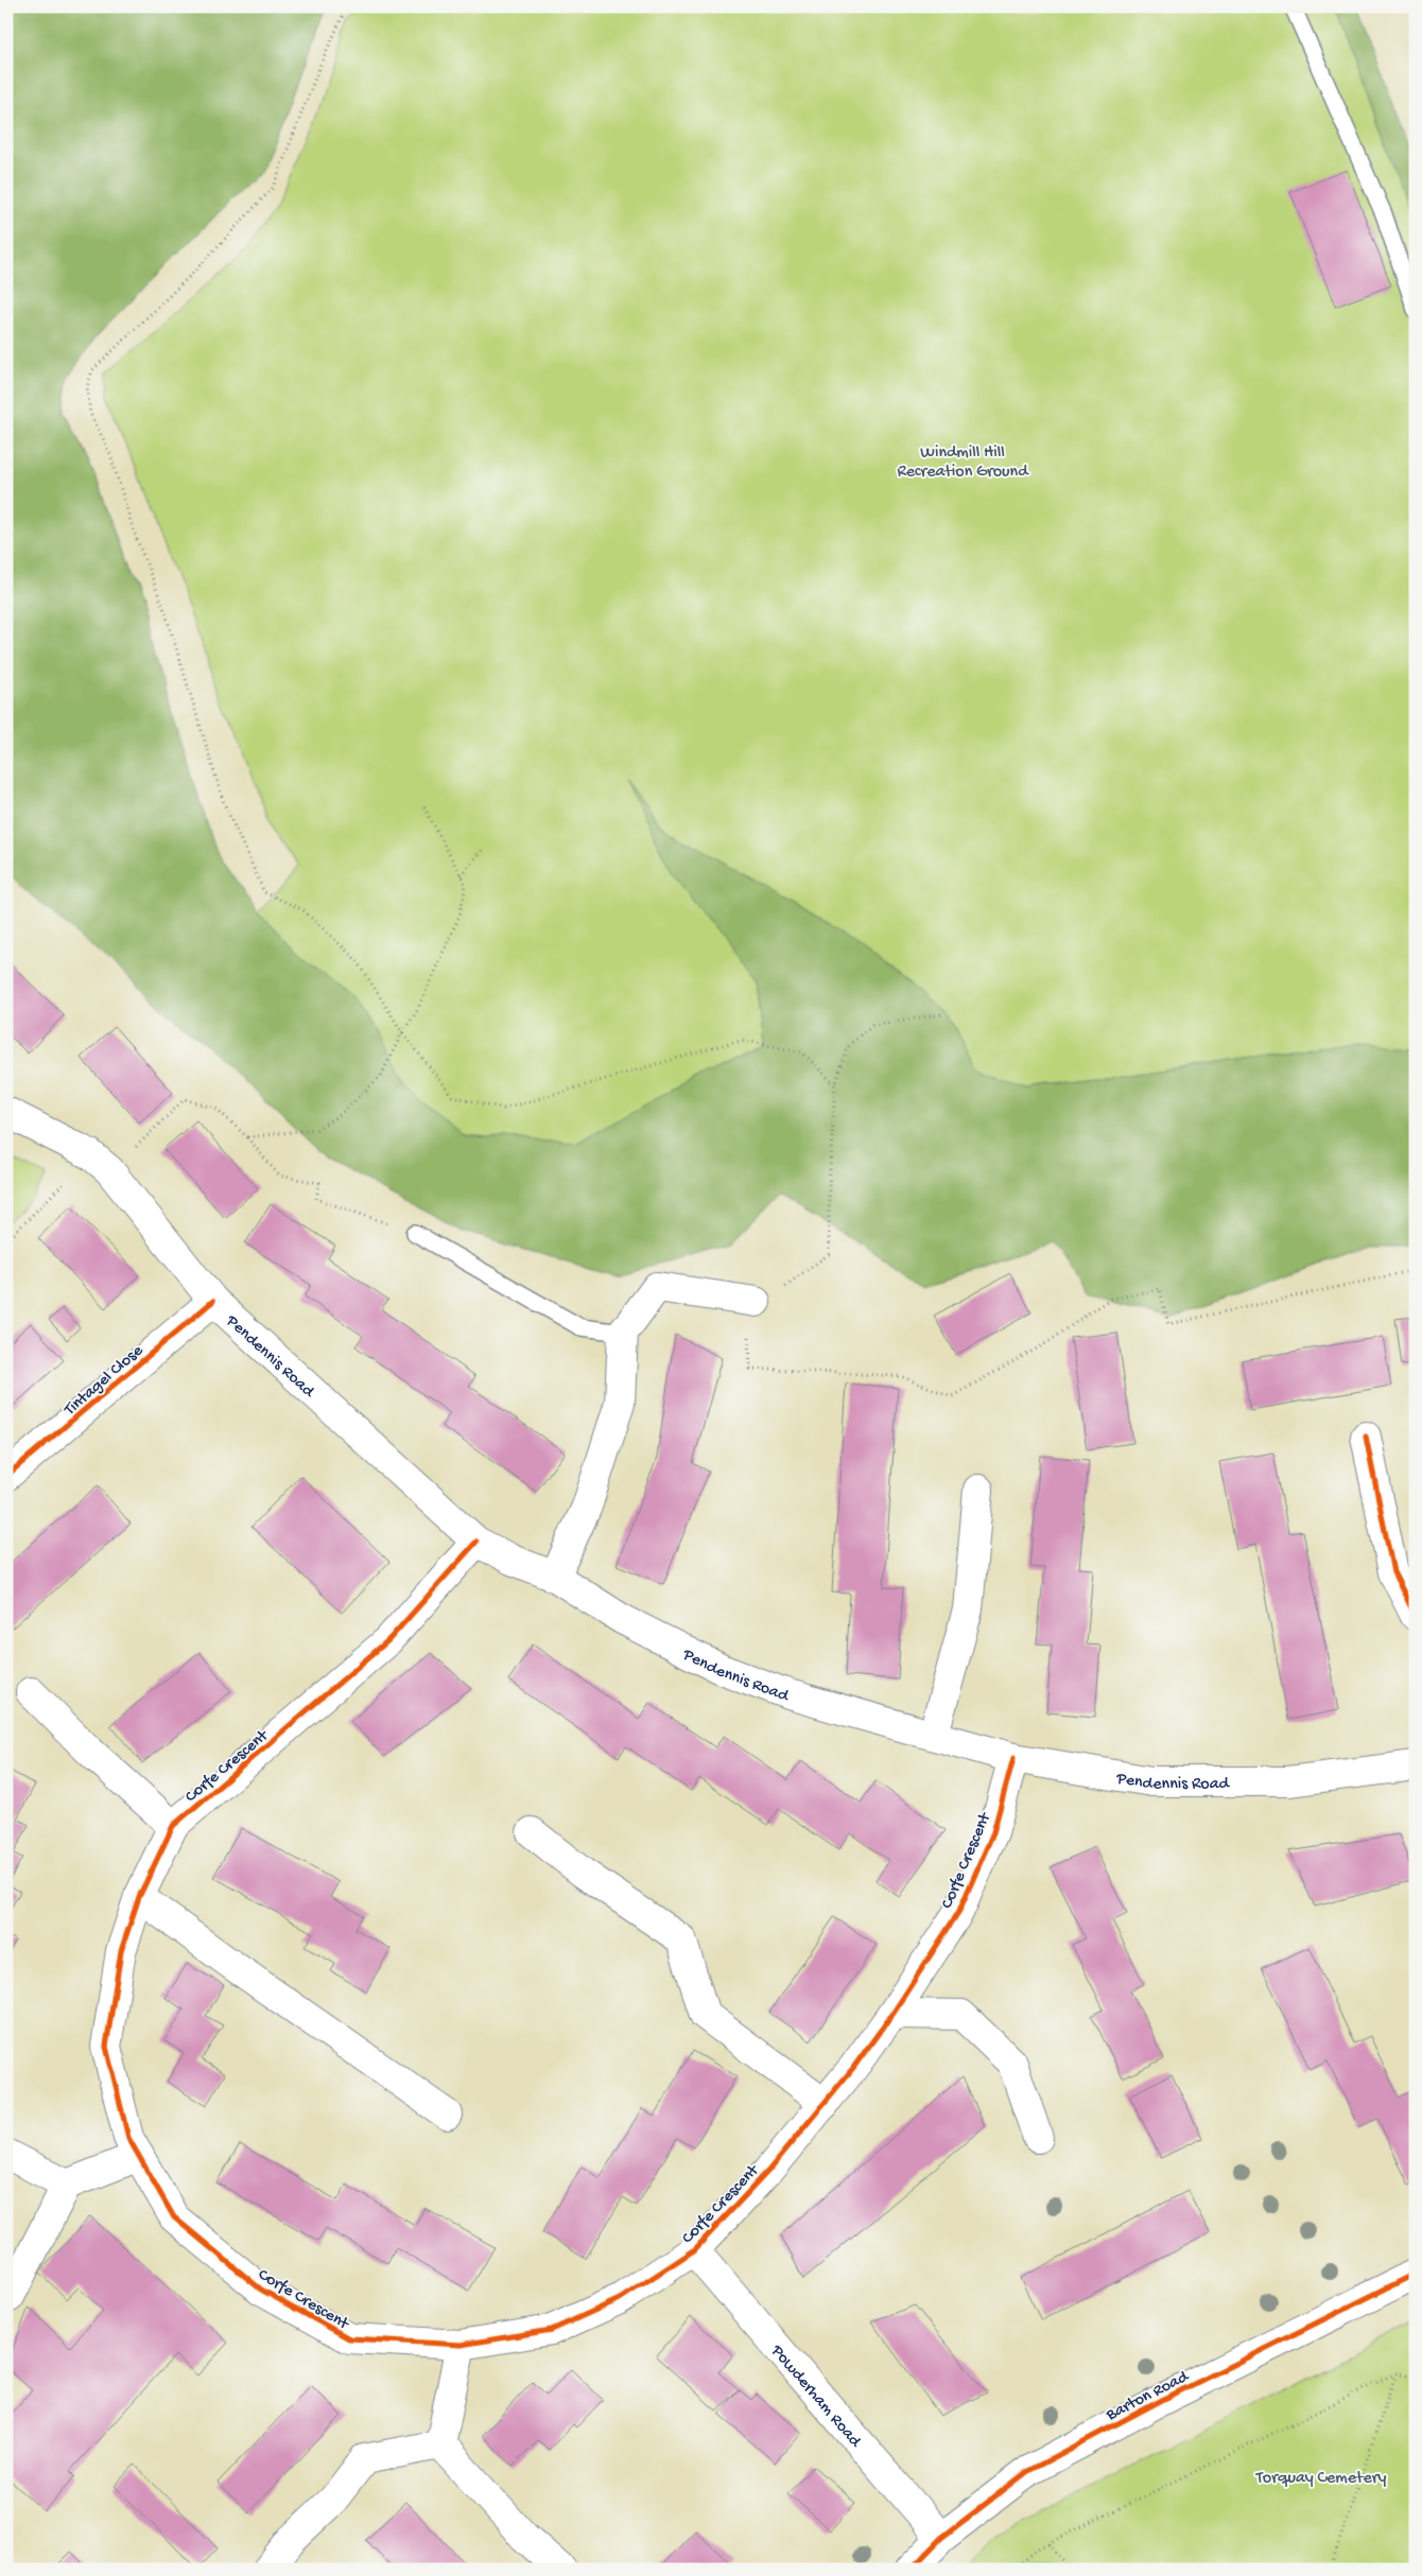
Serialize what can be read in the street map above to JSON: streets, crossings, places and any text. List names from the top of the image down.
{
  "streets": {
    "street": [
      "Pendennis Road",
      "Tintagel Close",
      "Corfe Crescent",
      "Powderham Road",
      "Barton Road"
    ]
  },
  "crossings": [
    ["Pendennis Road", "Tintagel Close"],
    ["Pendennis Road", "Corfe Crescent"],
    ["Corfe Crescent", "Powderham Road"],
    ["Powderham Road", "Barton Road"]
  ],
  "parks": ["Windmill Hill Recreation Ground", "Torquay Cemetery"]
}
